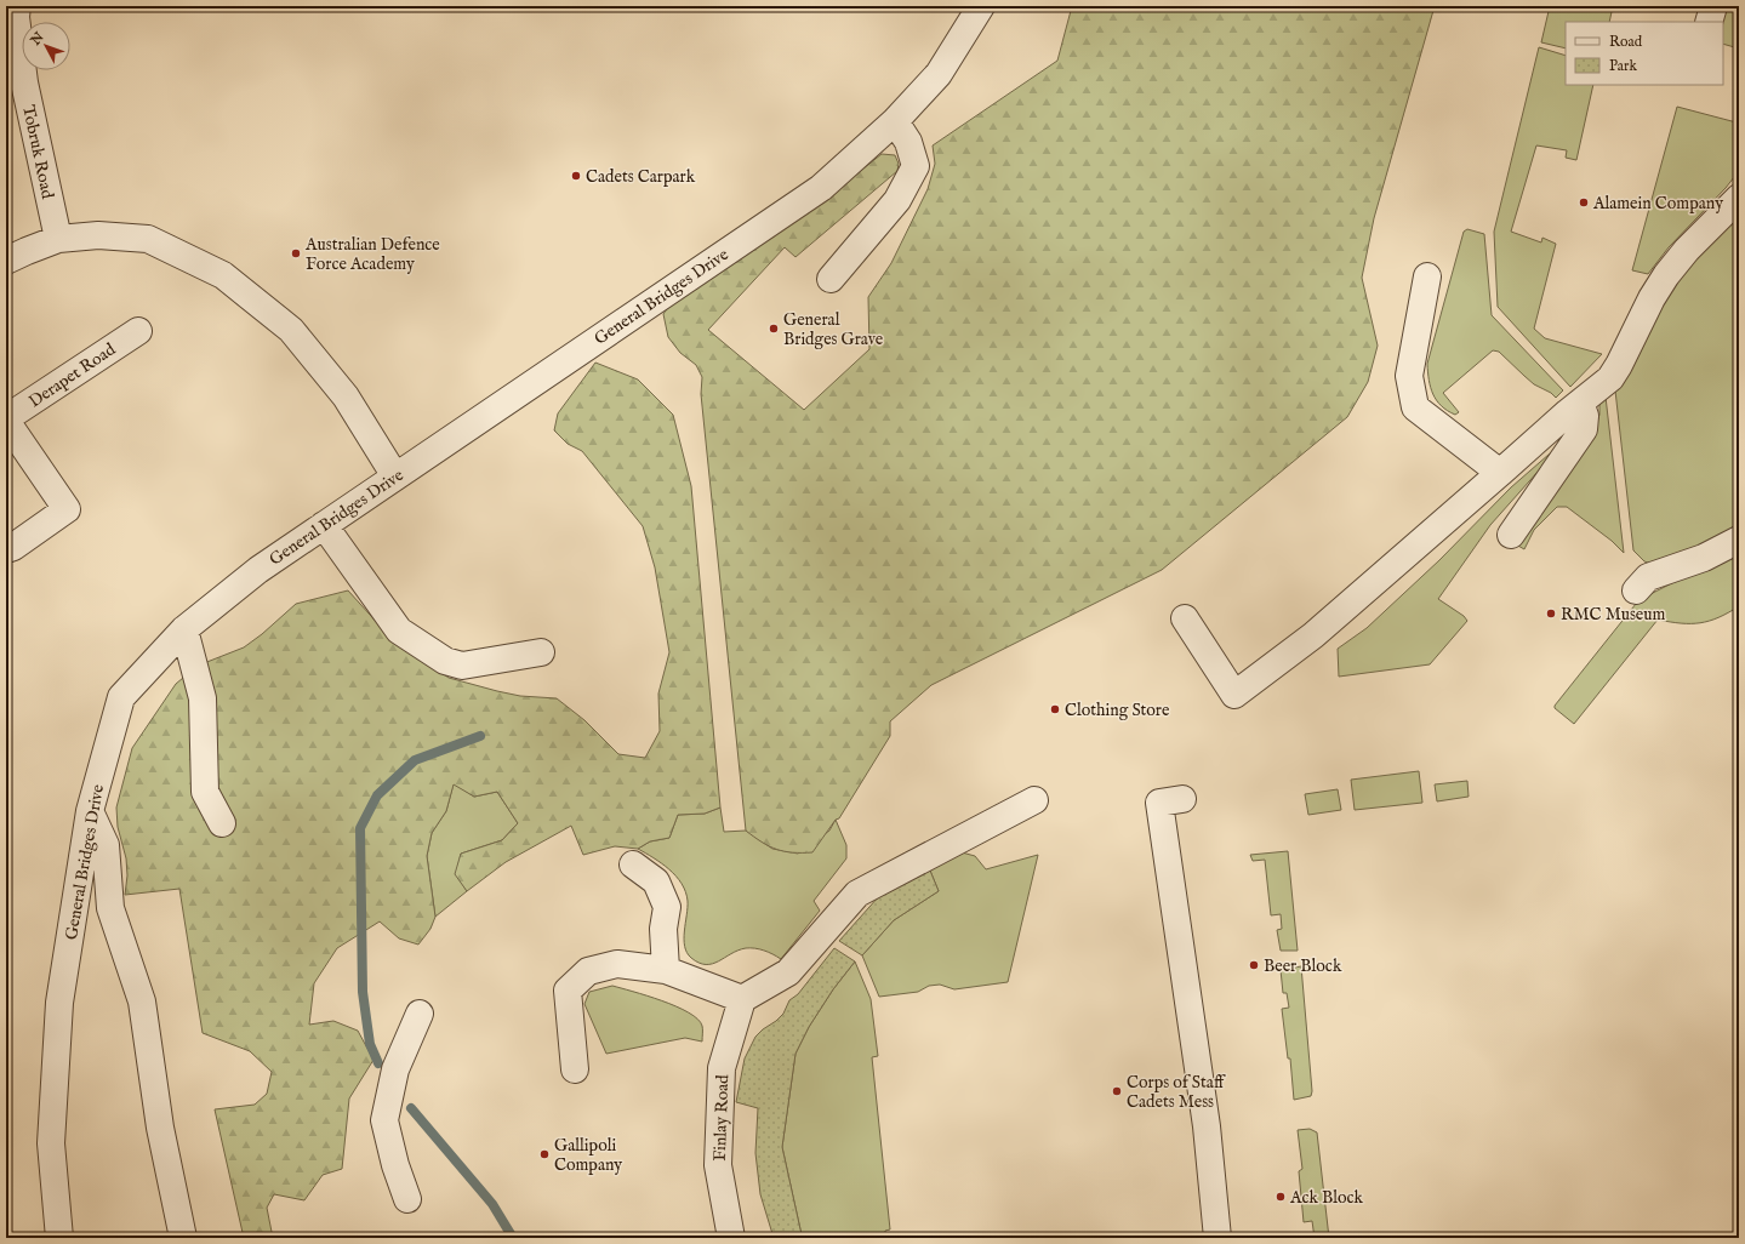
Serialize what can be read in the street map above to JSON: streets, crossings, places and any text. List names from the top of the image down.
{
  "streets": {
    "street": [
      "Tobruk Road",
      "General Bridges Drive",
      "Derapet Road",
      "Finlay Road"
    ]
  },
  "places": [
    "Cadets Carpark",
    "Alamein Company",
    "Australian Defence Force Academy",
    "General Bridges Grave",
    "RMC Museum",
    "Clothing Store",
    "Beer Block",
    "Corps of Staff Cadets Mess",
    "Gallipoli Company",
    "Ack Block"
  ],
  "legend": ["Road", "Park"],
  "north": "top left"
}
